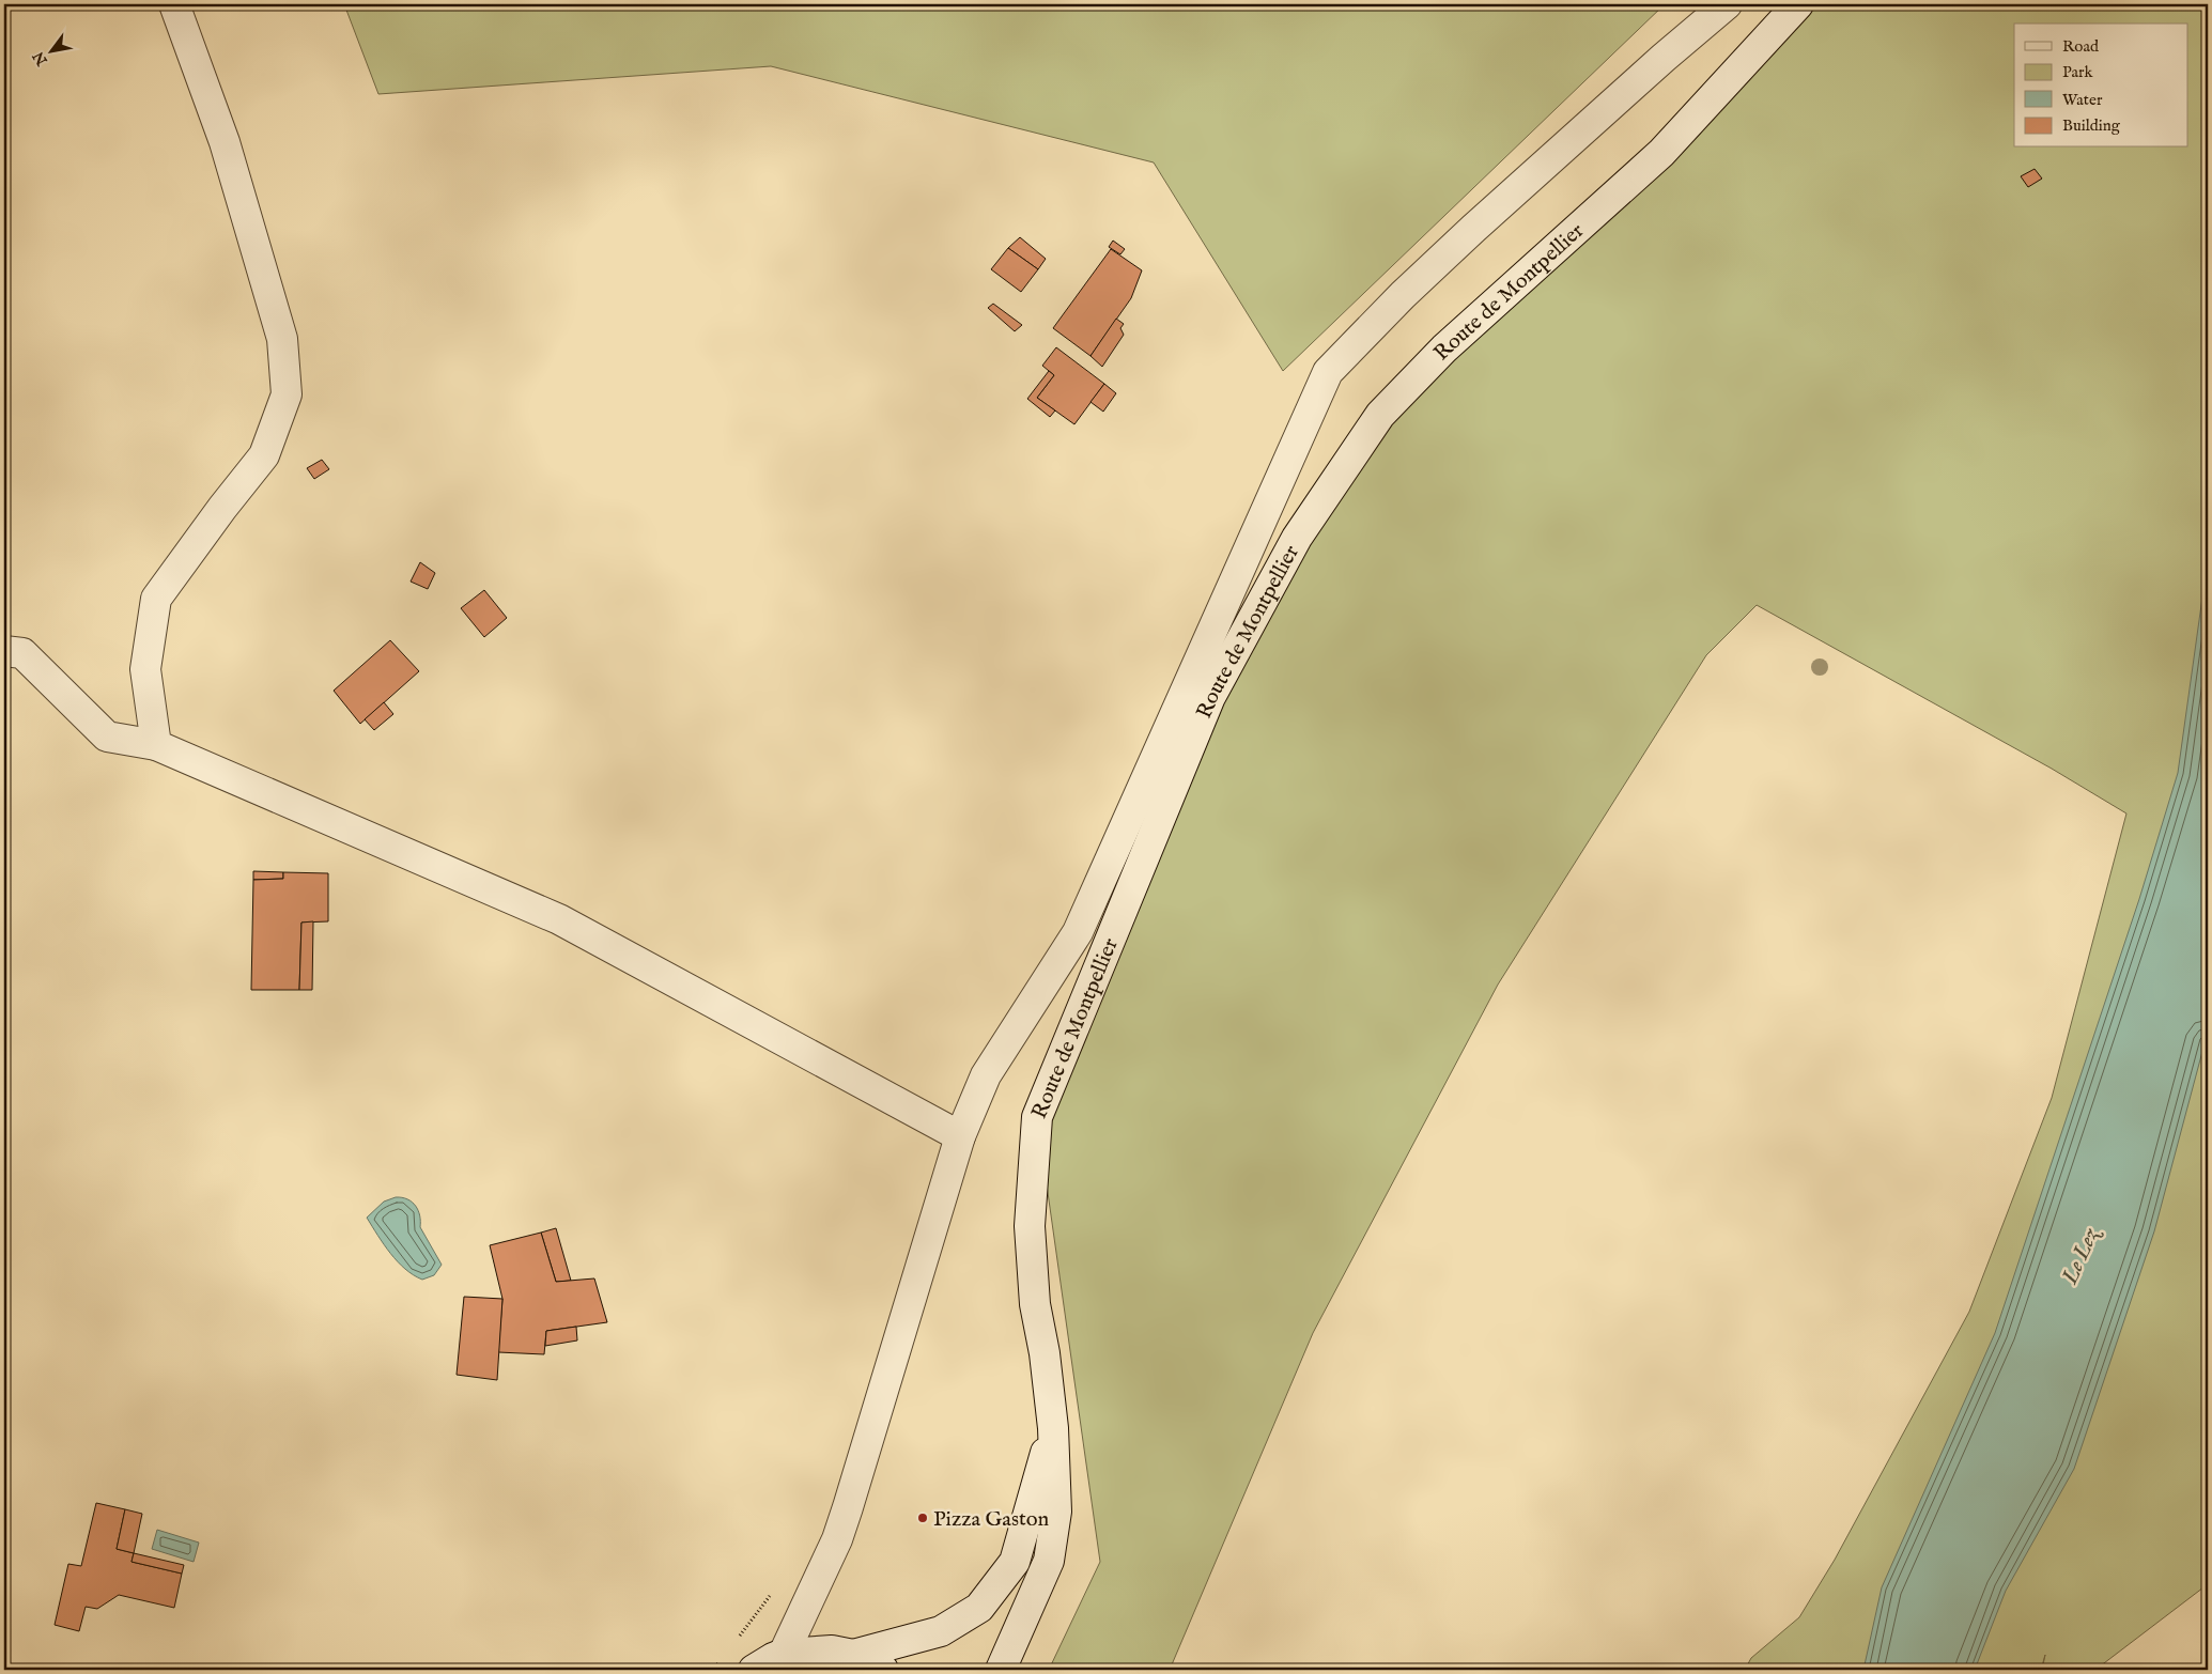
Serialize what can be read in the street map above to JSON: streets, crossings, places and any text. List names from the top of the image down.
{
  "streets": {
    "street": ["Route de Montpellier"]
  },
  "water": ["Le Lez"],
  "places": ["Pizza Gaston"],
  "legend": [
    "Road",
    "Park",
    "Water",
    "Building"
  ],
  "north": "bottom left"
}
